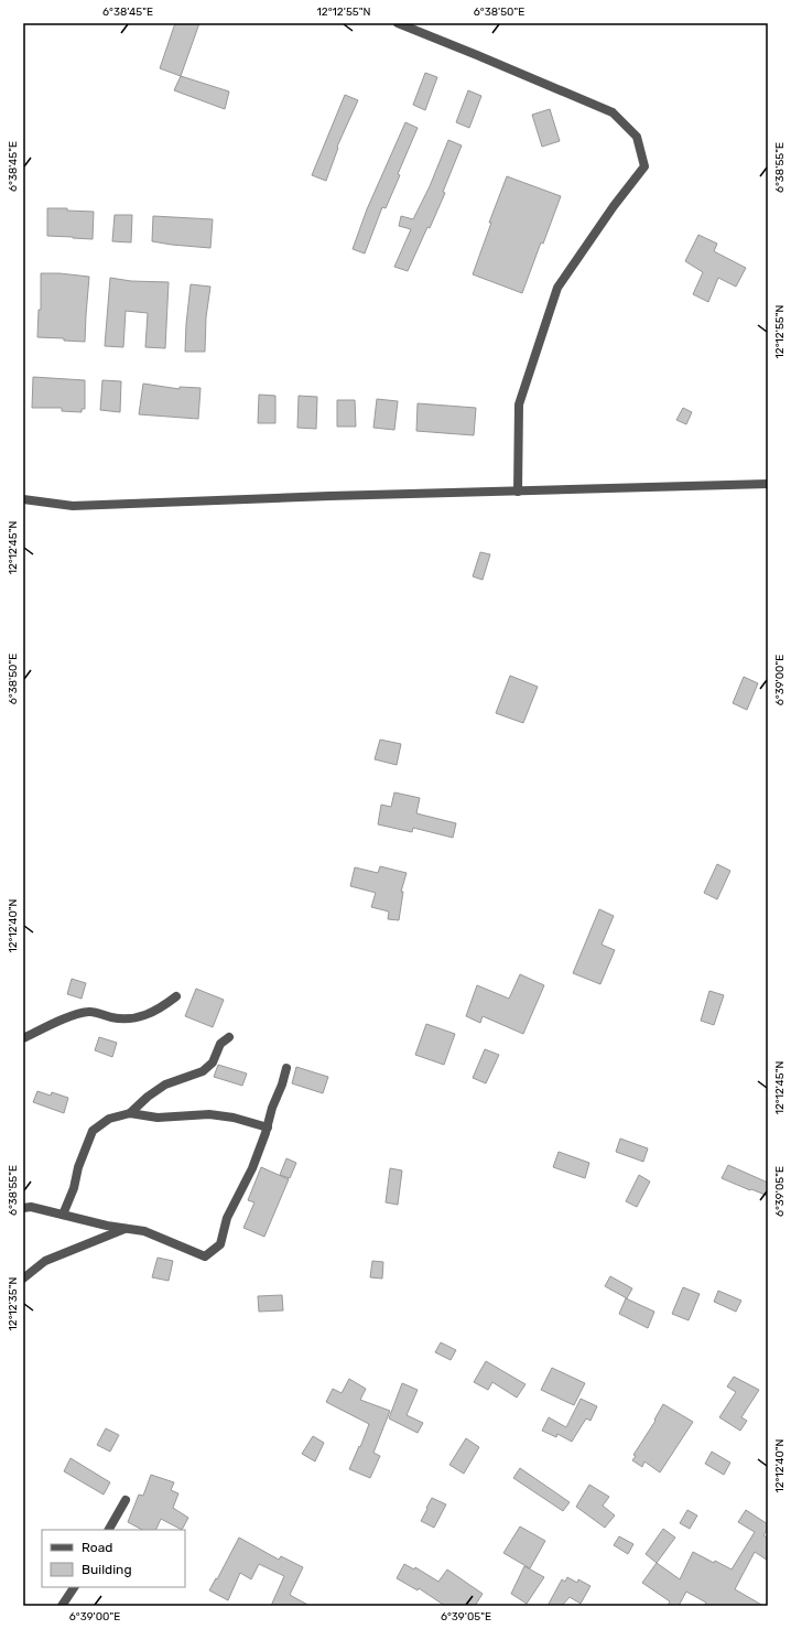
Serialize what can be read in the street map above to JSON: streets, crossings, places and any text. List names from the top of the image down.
{
  "legend": ["Road", "Building"],
  "coordinates": [
    "6°38'45\"E",
    "12°12'55\"N",
    "6°38'50\"E",
    "6°38'55\"E",
    "12°12'45\"N",
    "6°39'00\"E",
    "12°12'40\"N",
    "6°39'05\"E",
    "12°12'35\"N"
  ]
}
